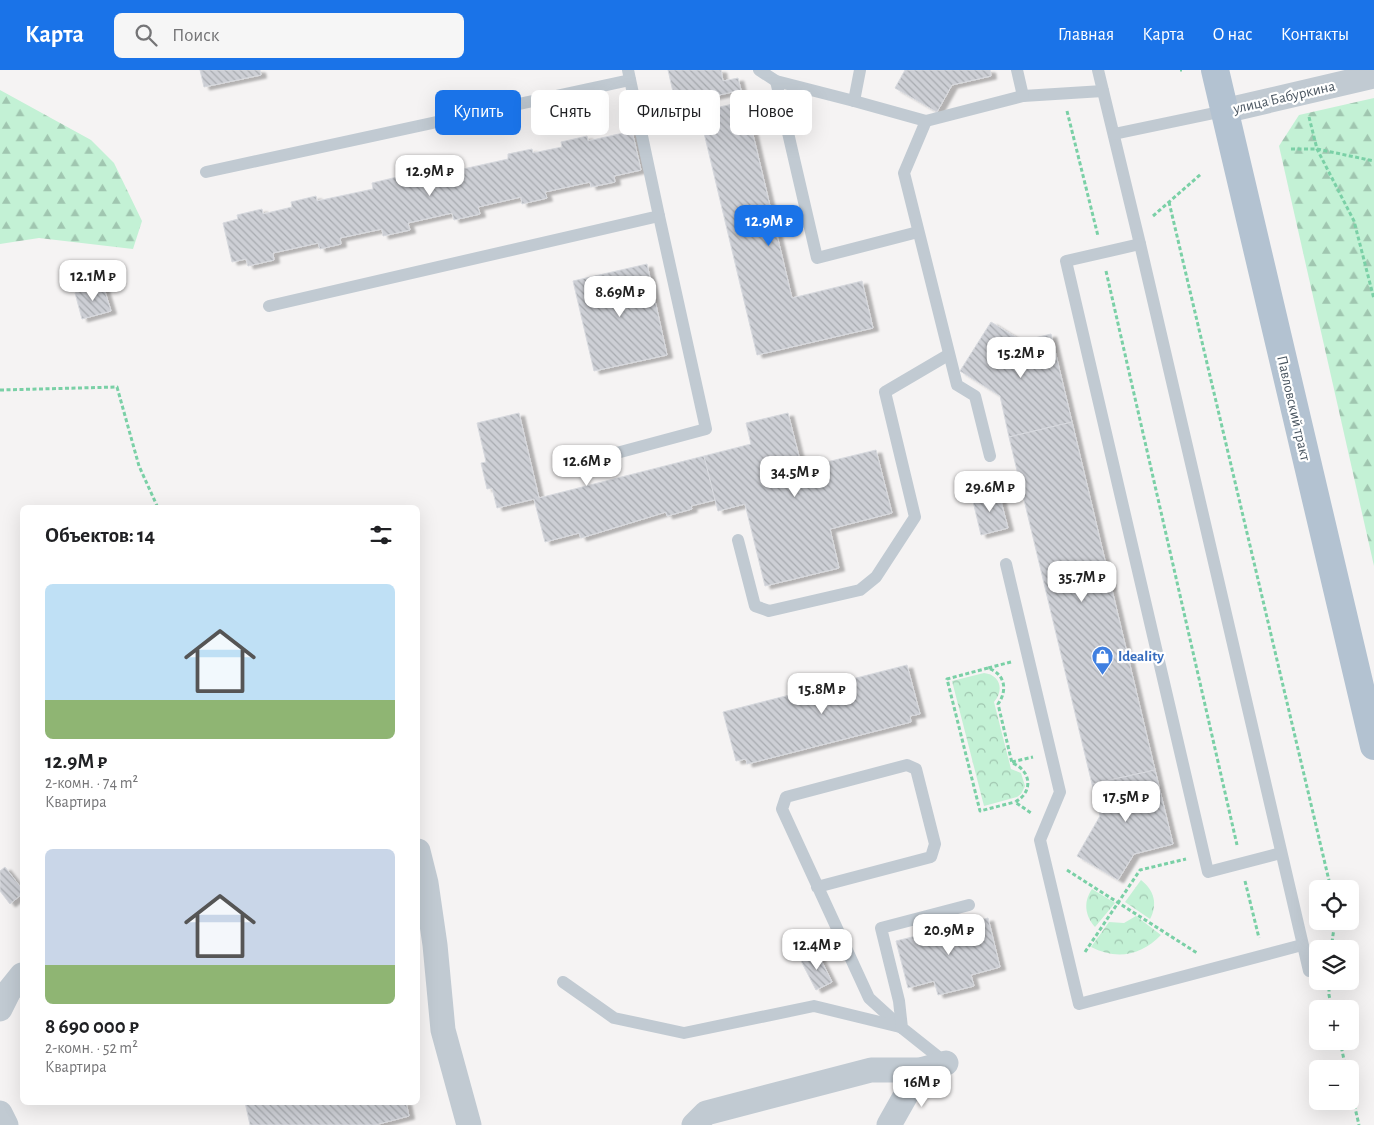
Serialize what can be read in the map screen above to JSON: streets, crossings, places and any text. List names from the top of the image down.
{
  "streets": {
    "main road": ["Павловский тракт"],
    "street": ["улица Бабуркина"]
  },
  "crossings": [
    ["улица Бабуркина", "Павловский тракт"]
  ],
  "places": {
    "shop": ["Ideality"]
  },
  "page": {
    "header": "Карта",
    "search": "Поиск",
    "nav": [
      "Главная",
      "Карта",
      "О нас",
      "Контакты"
    ],
    "chip": [
      "Купить",
      "Снять",
      "Фильтры",
      "Новое"
    ],
    "price": [
      "12.9M ₽",
      "12.9M ₽",
      "12.1M ₽",
      "8.69M ₽",
      "15.2M ₽",
      "12.6M ₽",
      "34.5M ₽",
      "29.6M ₽",
      "35.7M ₽",
      "15.8M ₽",
      "17.5M ₽",
      "20.9M ₽",
      "12.4M ₽",
      "16M ₽"
    ],
    "heading": "Объектов: 14",
    "list": [
      {
        "name": "12.9M ₽",
        "note": "2-комн. · 74 m² · Квартира"
      },
      {
        "name": "8 690 000 ₽",
        "note": "2-комн. · 52 m² · Квартира"
      }
    ],
    "map_buttons": ["+", "−"]
  }
}
